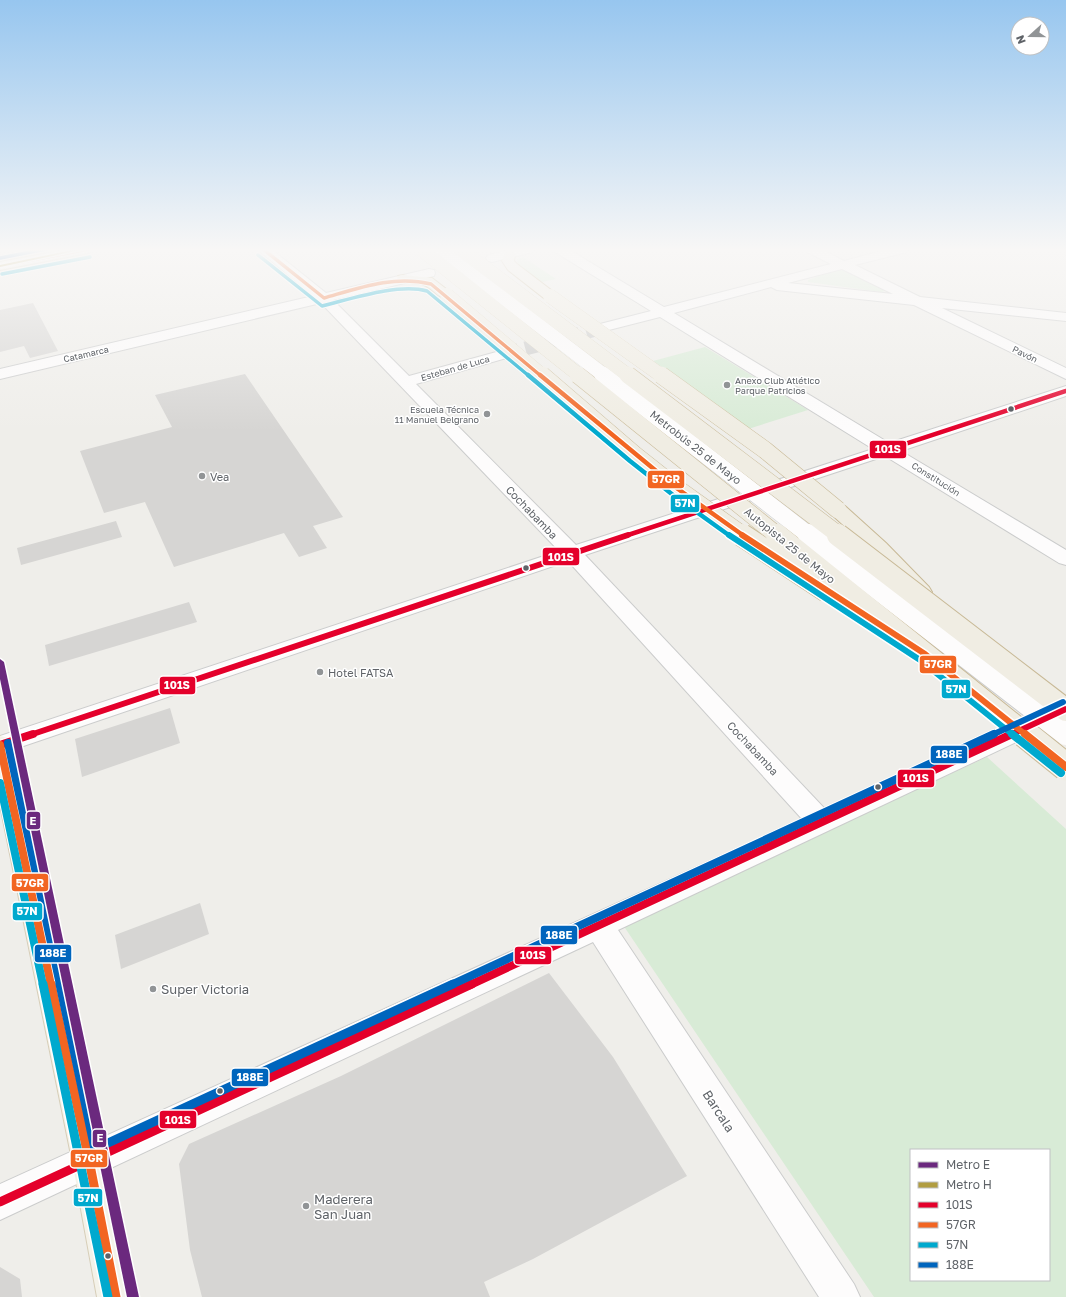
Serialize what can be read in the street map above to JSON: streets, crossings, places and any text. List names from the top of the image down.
{
  "streets": {
    "highway": ["Autopista 25 de Mayo"],
    "street": [
      "Catamarca",
      "Pavón",
      "Esteban de Luca",
      "Metrobús 25 de Mayo",
      "Constitución",
      "Cochabamba",
      "Barcala"
    ]
  },
  "crossings": [
    ["Esteban de Luca", "Cochabamba"]
  ],
  "places": [
    "Anexo Club Atlético Parque Patricios",
    "Escuela Técnica 11 Manuel Belgrano",
    "Vea",
    "Hotel FATSA",
    "Super Victoria",
    "Maderera San Juan"
  ],
  "lines": [
    "transit line 57GR",
    "transit line 57N",
    "transit line 101S",
    "metro line E",
    "transit line 188E"
  ],
  "legend": [
    "Metro E",
    "Metro H",
    "101S",
    "57GR",
    "57N",
    "188E"
  ],
  "north": "left"
}
